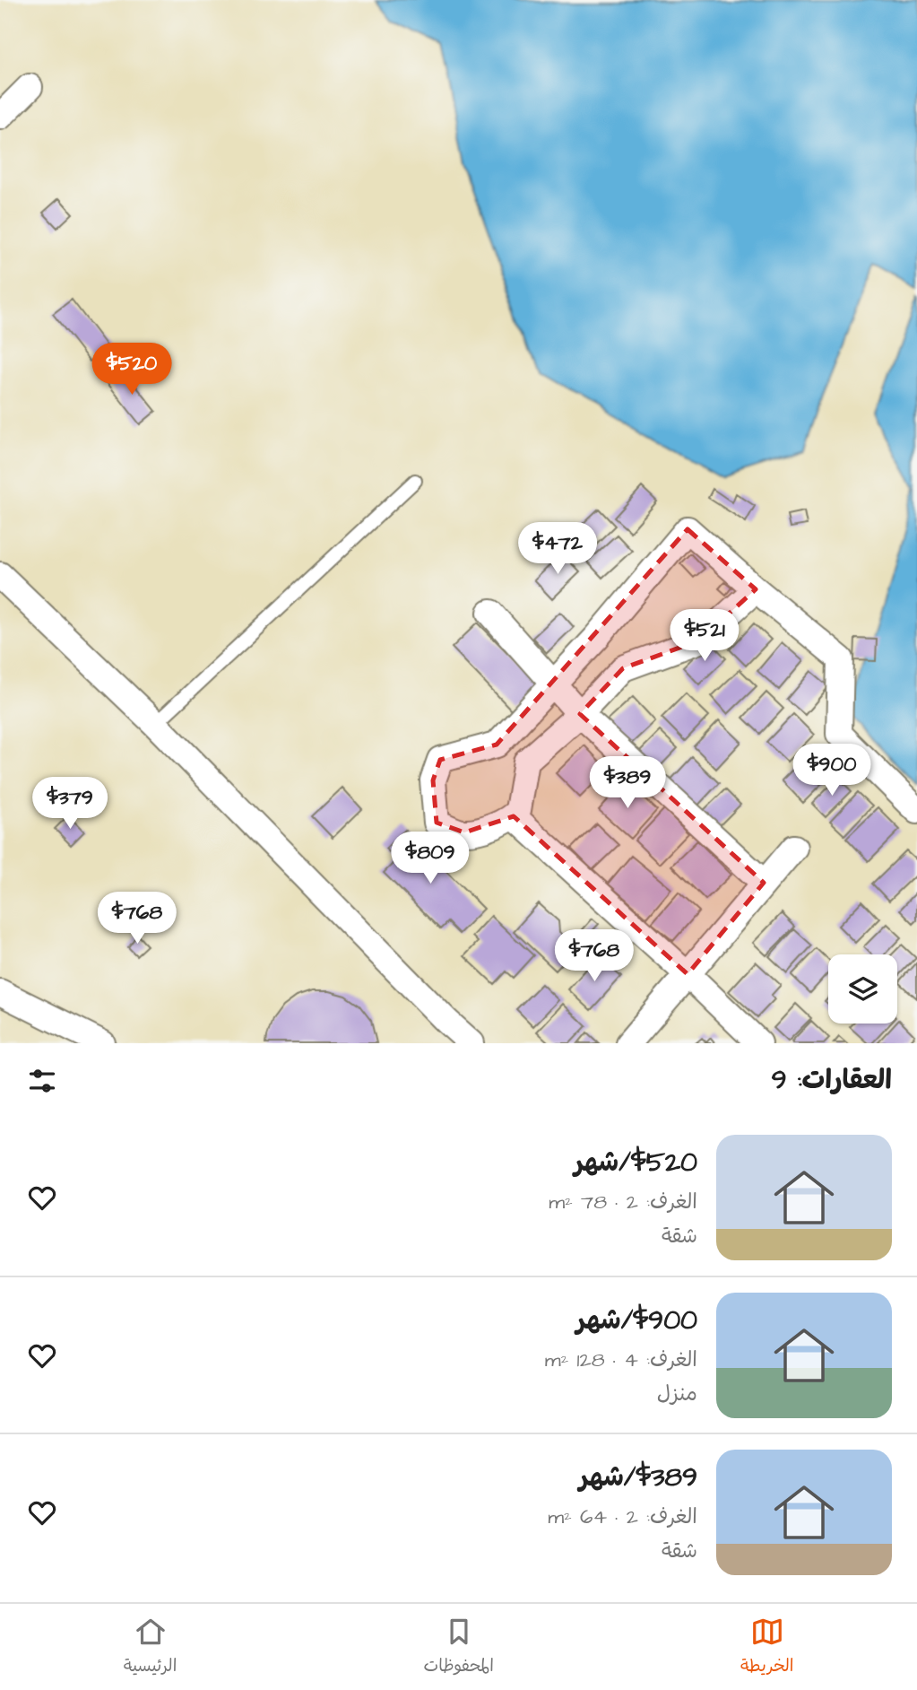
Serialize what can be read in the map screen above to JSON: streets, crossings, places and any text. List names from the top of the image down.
{
  "page": {
    "price": [
      "$520",
      "$472",
      "$521",
      "$900",
      "$389",
      "$379",
      "$809",
      "$768",
      "$768"
    ],
    "heading": "العقارات: 9",
    "list": [
      {
        "name": "$520/شهر",
        "note": "الغرف: 2 · 78 m² · شقة"
      },
      {
        "name": "$900/شهر",
        "note": "الغرف: 4 · 128 m² · منزل"
      },
      {
        "name": "$389/شهر",
        "note": "الغرف: 2 · 64 m² · شقة"
      }
    ],
    "tabs": ["الخريطة", "المحفوظات", "الرئيسية"]
  }
}
